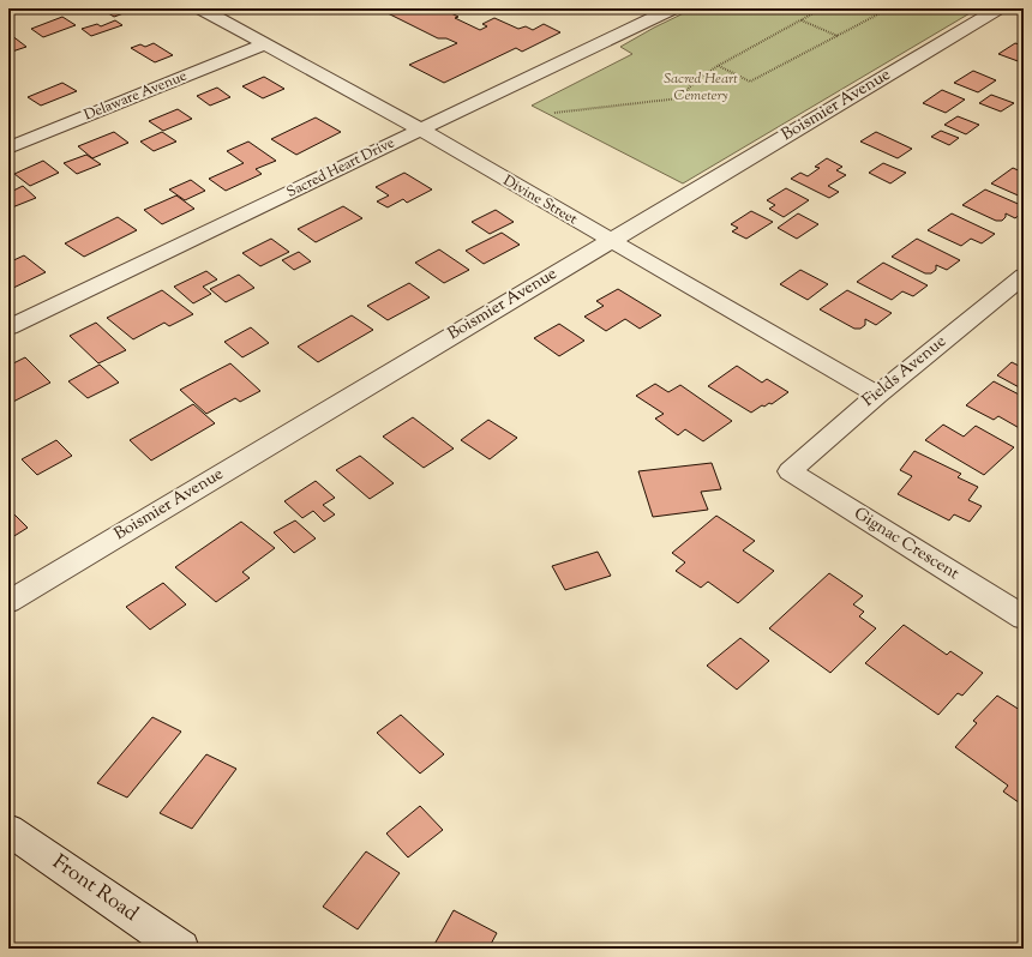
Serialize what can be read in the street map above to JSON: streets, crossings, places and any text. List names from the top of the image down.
{
  "streets": {
    "main road": ["Front Road"],
    "street": [
      "Delaware Avenue",
      "Boismier Avenue",
      "Sacred Heart Drive",
      "Divine Street",
      "Fields Avenue",
      "Gignac Crescent"
    ]
  },
  "crossings": [
    ["Delaware Avenue", "Divine Street"],
    ["Boismier Avenue", "Divine Street"],
    ["Sacred Heart Drive", "Divine Street"],
    ["Divine Street", "Fields Avenue"],
    ["Fields Avenue", "Gignac Crescent"]
  ],
  "parks": ["Sacred Heart Cemetery"]
}
